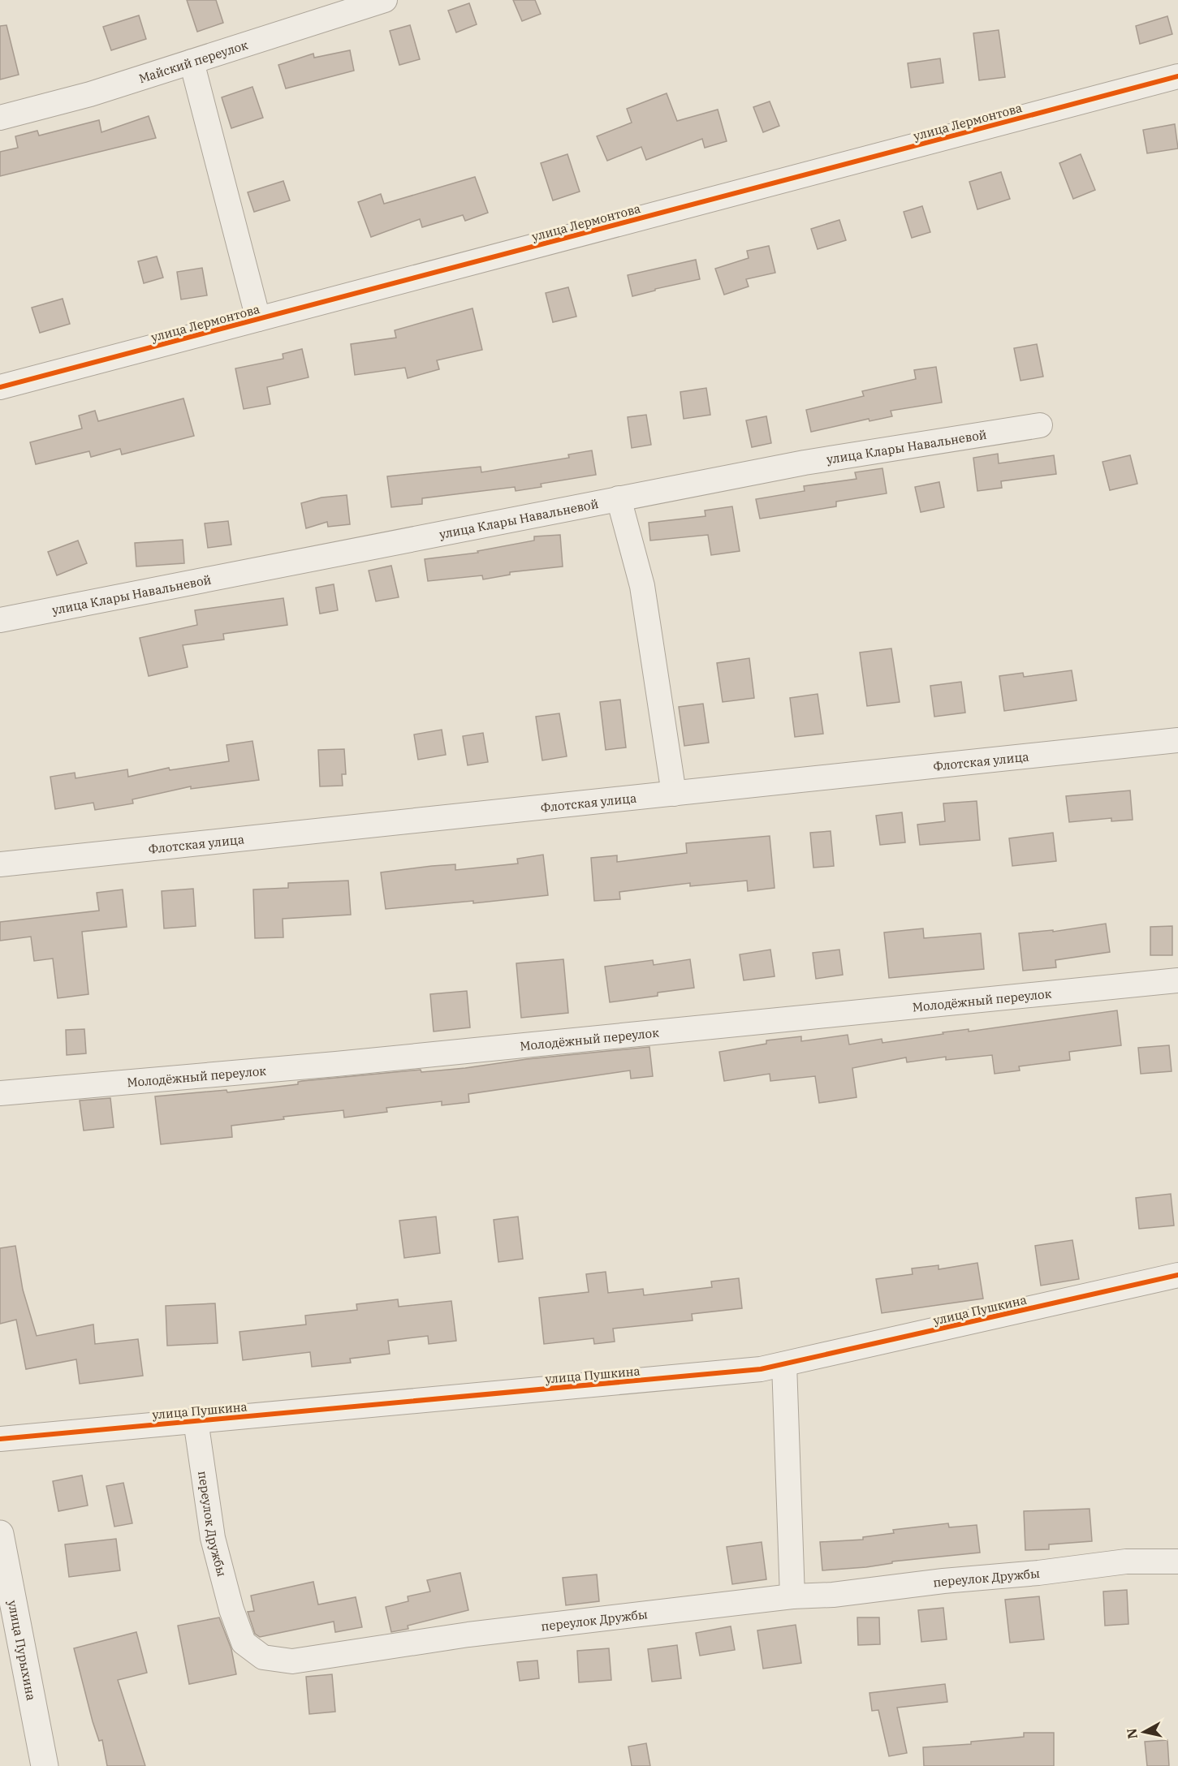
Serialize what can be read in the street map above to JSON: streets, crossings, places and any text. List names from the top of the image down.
{
  "streets": {
    "street": [
      "Майский переулок",
      "улица Лермонтова",
      "улица Клары Навальневой",
      "Флотская улица",
      "Молодёжный переулок",
      "улица Пушкина",
      "переулок Дружбы",
      "улица Пурыхина"
    ]
  },
  "crossings": [
    ["улица Пушкина", "переулок Дружбы"]
  ],
  "north": "left"
}
